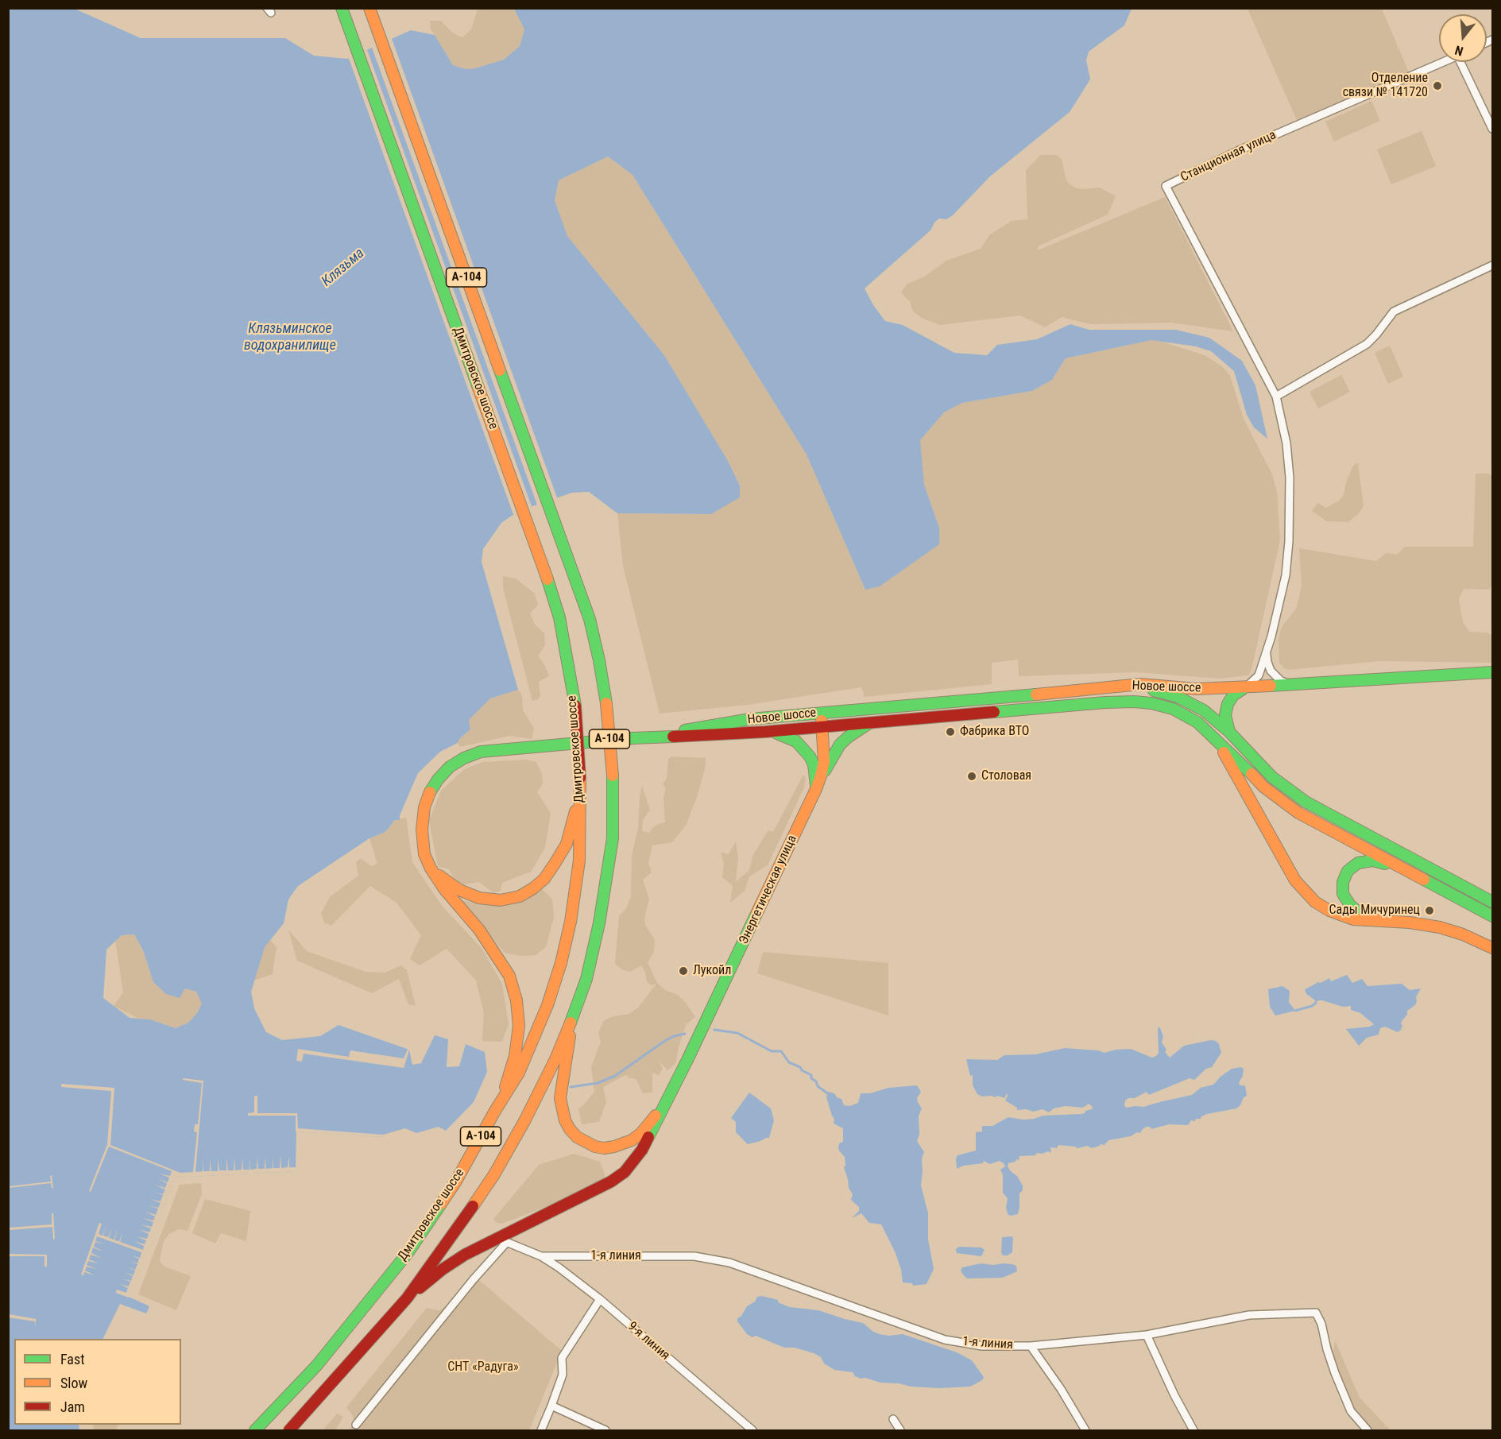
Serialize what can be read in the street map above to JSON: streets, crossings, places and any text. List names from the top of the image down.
{
  "streets": {
    "main road": [
      "А-104",
      "Дмитровское шоссе",
      "Новое шоссе",
      "Энергетическая улица"
    ],
    "street": ["Станционная улица", "1-я линия", "9-я линия"]
  },
  "crossings": [
    ["Станционная улица", "Новое шоссе"],
    ["А-104", "Новое шоссе"],
    ["А-104", "Энергетическая улица"],
    ["Новое шоссе", "Энергетическая улица"],
    ["1-я линия", "9-я линия"]
  ],
  "water": ["Клязьма", "Клязьминское водохранилище"],
  "parks": ["СНТ «Радуга»"],
  "places": [
    "Отделение связи № 141720",
    "Фабрика ВТО",
    "Столовая",
    "Сады Мичуринец",
    "Лукойл"
  ],
  "legend": ["Fast", "Slow", "Jam"],
  "north": "bottom"
}
